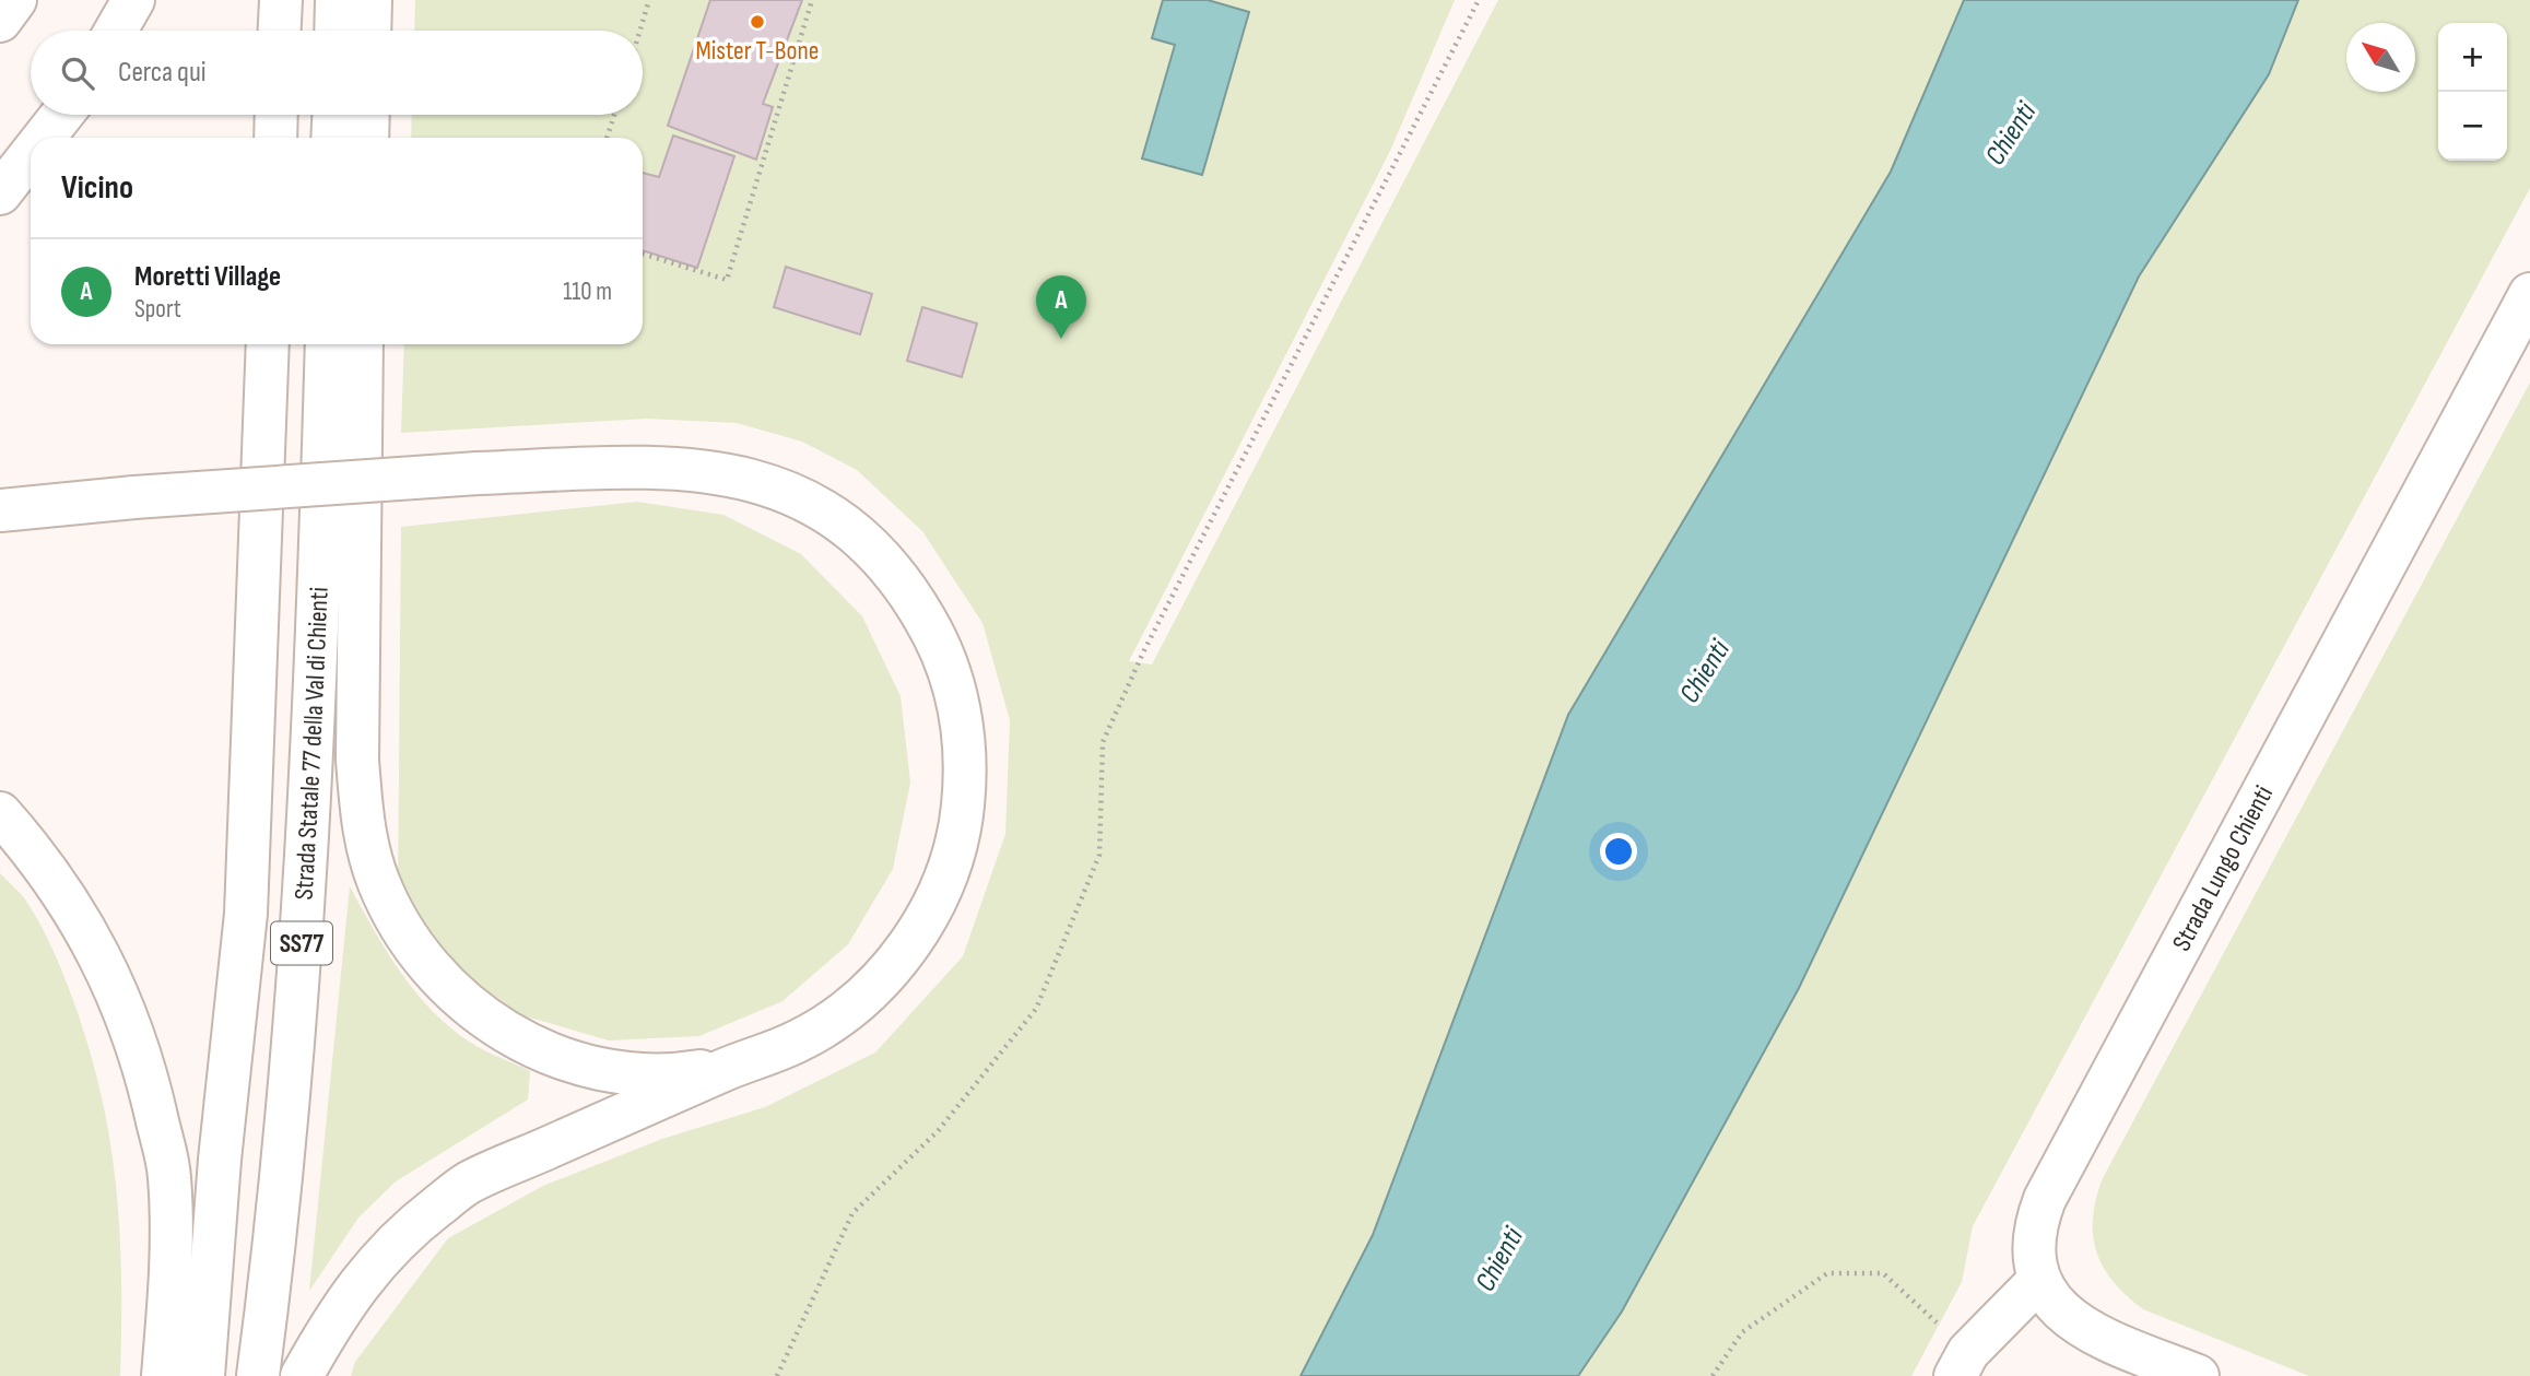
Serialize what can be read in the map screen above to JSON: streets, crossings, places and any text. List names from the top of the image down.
{
  "streets": {
    "main road": ["Strada Statale 77 della Val di Chienti", "Strada Lungo Chienti", "SS77"]
  },
  "water": ["Chienti"],
  "places": ["Mister T-Bone"],
  "north": "top left",
  "page": {
    "map_buttons": ["+", "−"],
    "search": "Cerca qui",
    "heading": "Vicino",
    "list": [
      {
        "mark": "A",
        "name": "Moretti Village",
        "note": "Sport",
        "value": "110 m"
      }
    ],
    "pins": "A"
  }
}
